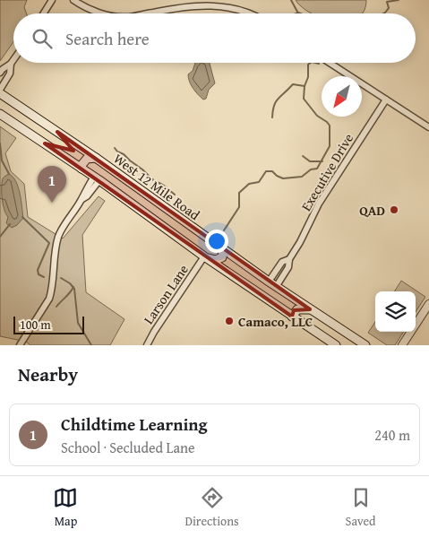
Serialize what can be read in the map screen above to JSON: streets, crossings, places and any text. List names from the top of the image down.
{
  "streets": {
    "main road": ["West 12 Mile Road"],
    "street": ["Executive Drive", "Larson Lane"]
  },
  "crossings": [
    ["Executive Drive", "West 12 Mile Road"],
    ["West 12 Mile Road", "Larson Lane"]
  ],
  "places": ["QAD", "Camaco, LLC"],
  "scale_bar": "100 m",
  "north": "bottom left",
  "page": {
    "search": "Search here",
    "pins": "1",
    "scale": "100 m",
    "heading": "Nearby",
    "list": [
      {
        "mark": "1",
        "name": "Childtime Learning",
        "note": "School · Secluded Lane",
        "value": "240 m"
      }
    ],
    "nav": ["Map", "Directions", "Saved"]
  }
}
